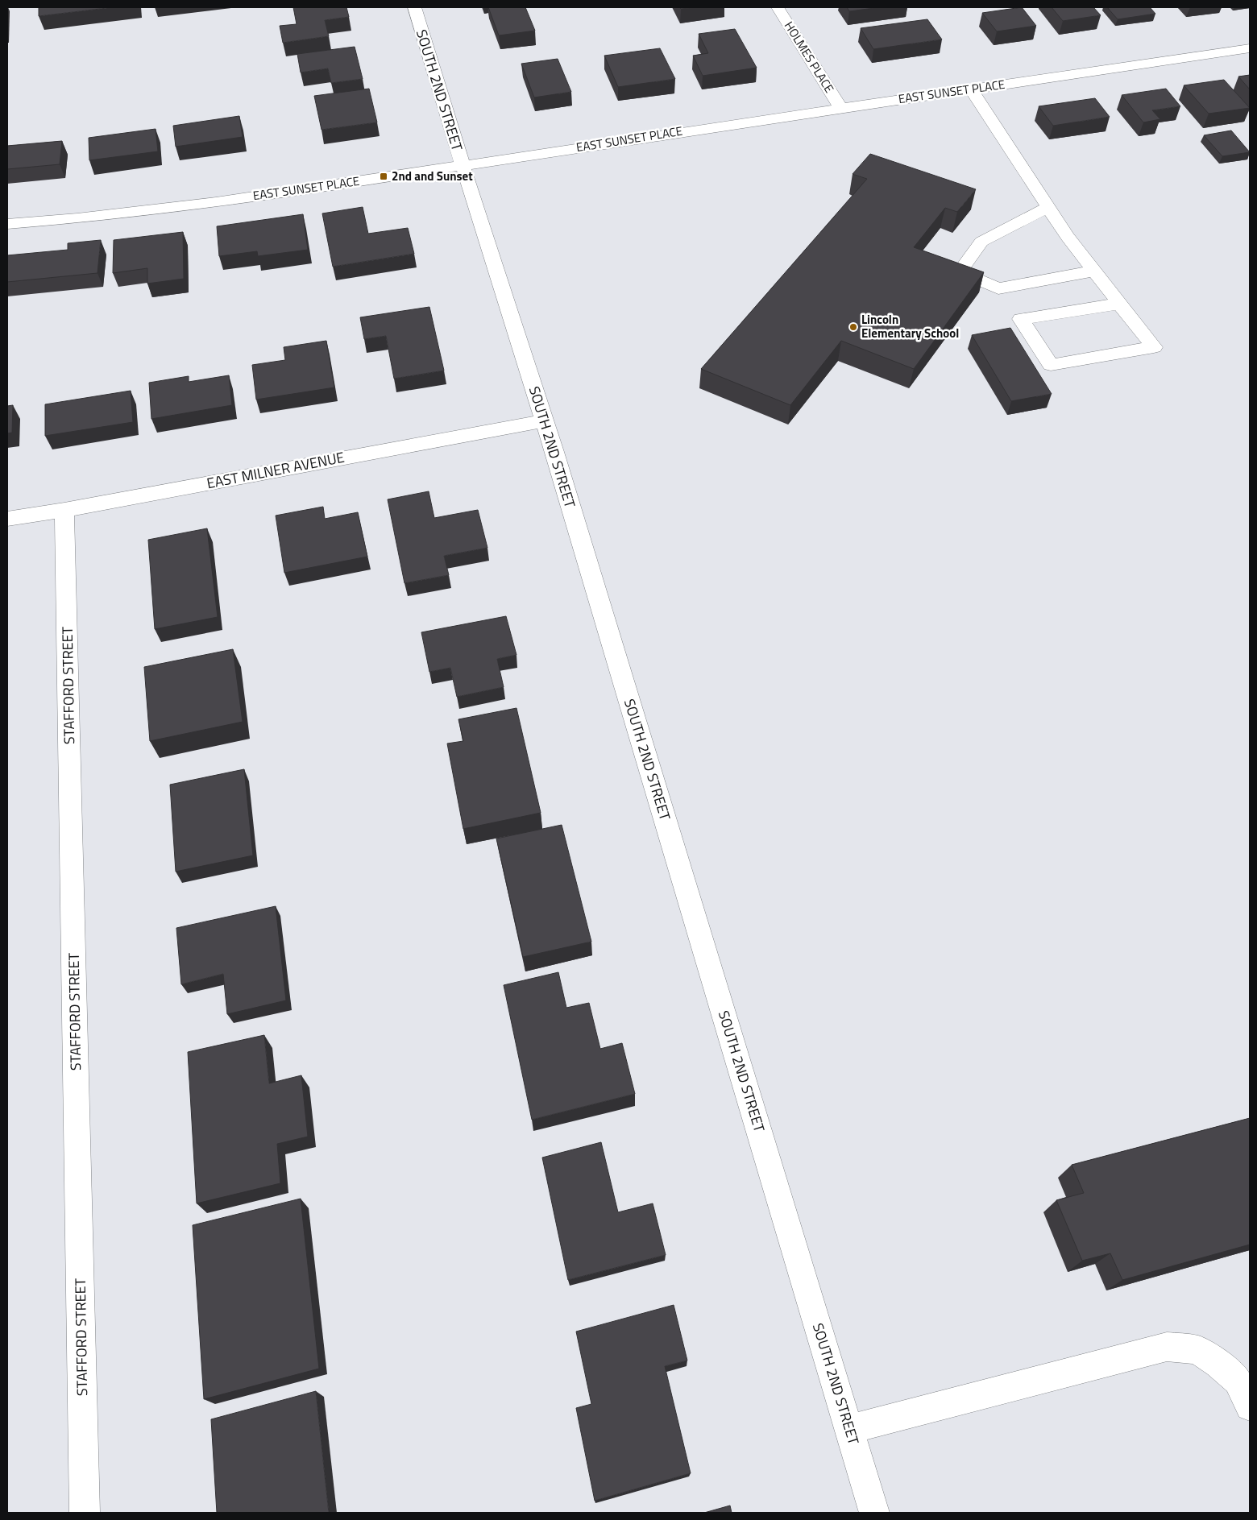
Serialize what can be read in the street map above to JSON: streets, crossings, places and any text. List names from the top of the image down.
{
  "streets": {
    "street": [
      "HOLMES PLACE",
      "SOUTH 2ND STREET",
      "EAST SUNSET PLACE",
      "EAST MILNER AVENUE",
      "STAFFORD STREET"
    ]
  },
  "crossings": [
    ["HOLMES PLACE", "EAST SUNSET PLACE"],
    ["SOUTH 2ND STREET", "EAST SUNSET PLACE"],
    ["SOUTH 2ND STREET", "EAST MILNER AVENUE"],
    ["EAST MILNER AVENUE", "STAFFORD STREET"]
  ],
  "places": {
    "transit": ["2nd and Sunset"],
    "other": ["Lincoln Elementary School"]
  }
}
